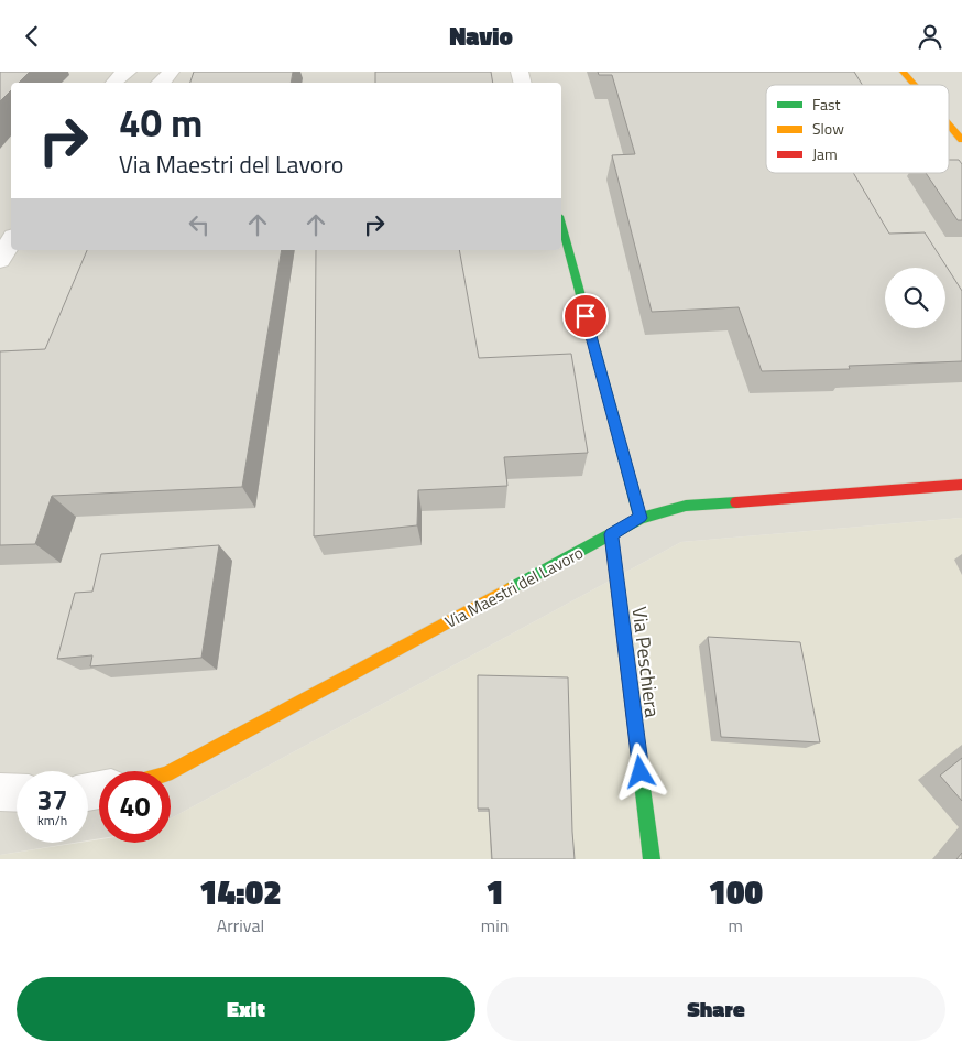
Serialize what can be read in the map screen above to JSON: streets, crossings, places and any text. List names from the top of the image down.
{
  "streets": {
    "street": ["Via Maestri del Lavoro", "Via Peschiera"]
  },
  "crossings": [
    ["Via Maestri del Lavoro", "Via Peschiera"]
  ],
  "legend": ["Fast", "Slow", "Jam"],
  "page": {
    "header": "Navio",
    "turn": ["40 m", "Via Maestri del Lavoro"],
    "speed": "37 km/h",
    "limit": "40",
    "eta": [
      "14:02",
      "Arrival",
      "1",
      "min",
      "100",
      "m"
    ],
    "buttons": ["Exit", "Share"]
  }
}
